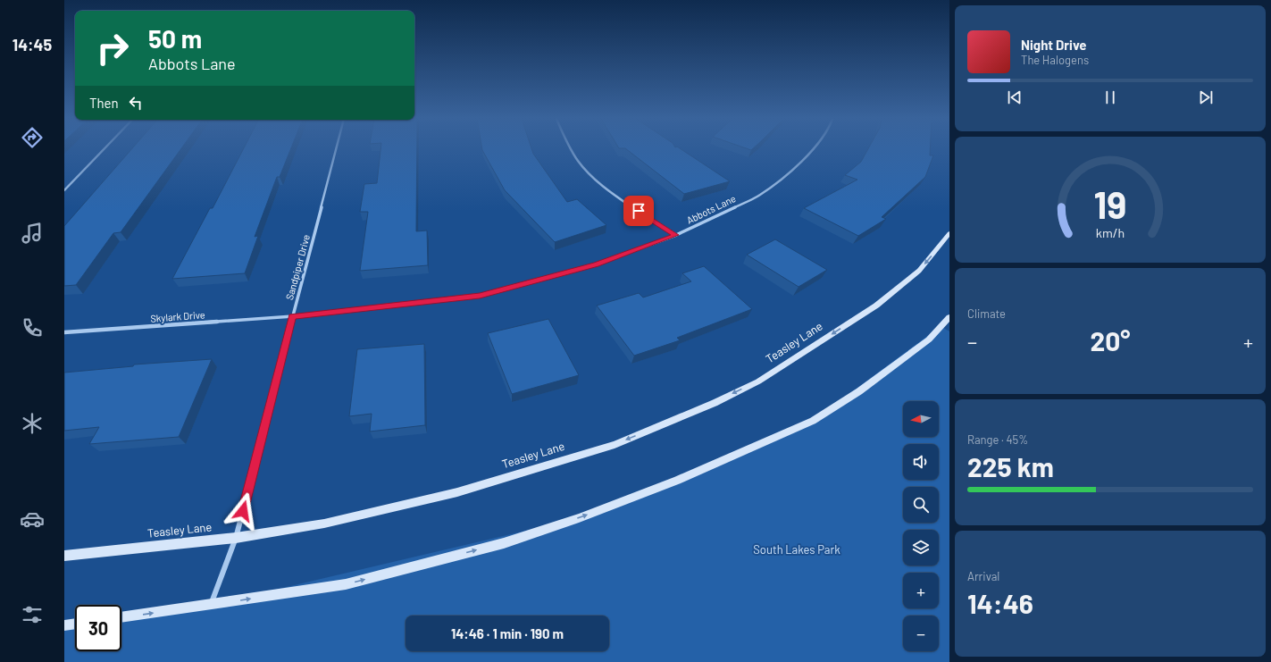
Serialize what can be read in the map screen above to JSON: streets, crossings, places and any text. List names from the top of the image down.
{
  "streets": {
    "main road": ["Teasley Lane"],
    "street": ["Abbots Lane", "Sandpiper Drive", "Skylark Drive"]
  },
  "crossings": [
    ["Abbots Lane", "Sandpiper Drive"],
    ["Abbots Lane", "Skylark Drive"],
    ["Sandpiper Drive", "Skylark Drive"],
    ["Sandpiper Drive", "Teasley Lane"]
  ],
  "parks": ["South Lakes Park"],
  "north": "left",
  "page": {
    "tabs": "14:45",
    "turn": ["50 m", "Abbots Lane"],
    "song": ["Night Drive", "The Halogens"],
    "then": "Then",
    "tile": [
      "Climate",
      ["Range · 45%", "225 km"],
      ["Arrival", "14:46"]
    ],
    "heat": ["−", "20°", "+"],
    "map_buttons": ["+", "−"],
    "limit": "30",
    "trip": "14:46 · 1 min · 190 m",
    "gauge": ["19", "km/h"]
  }
}
